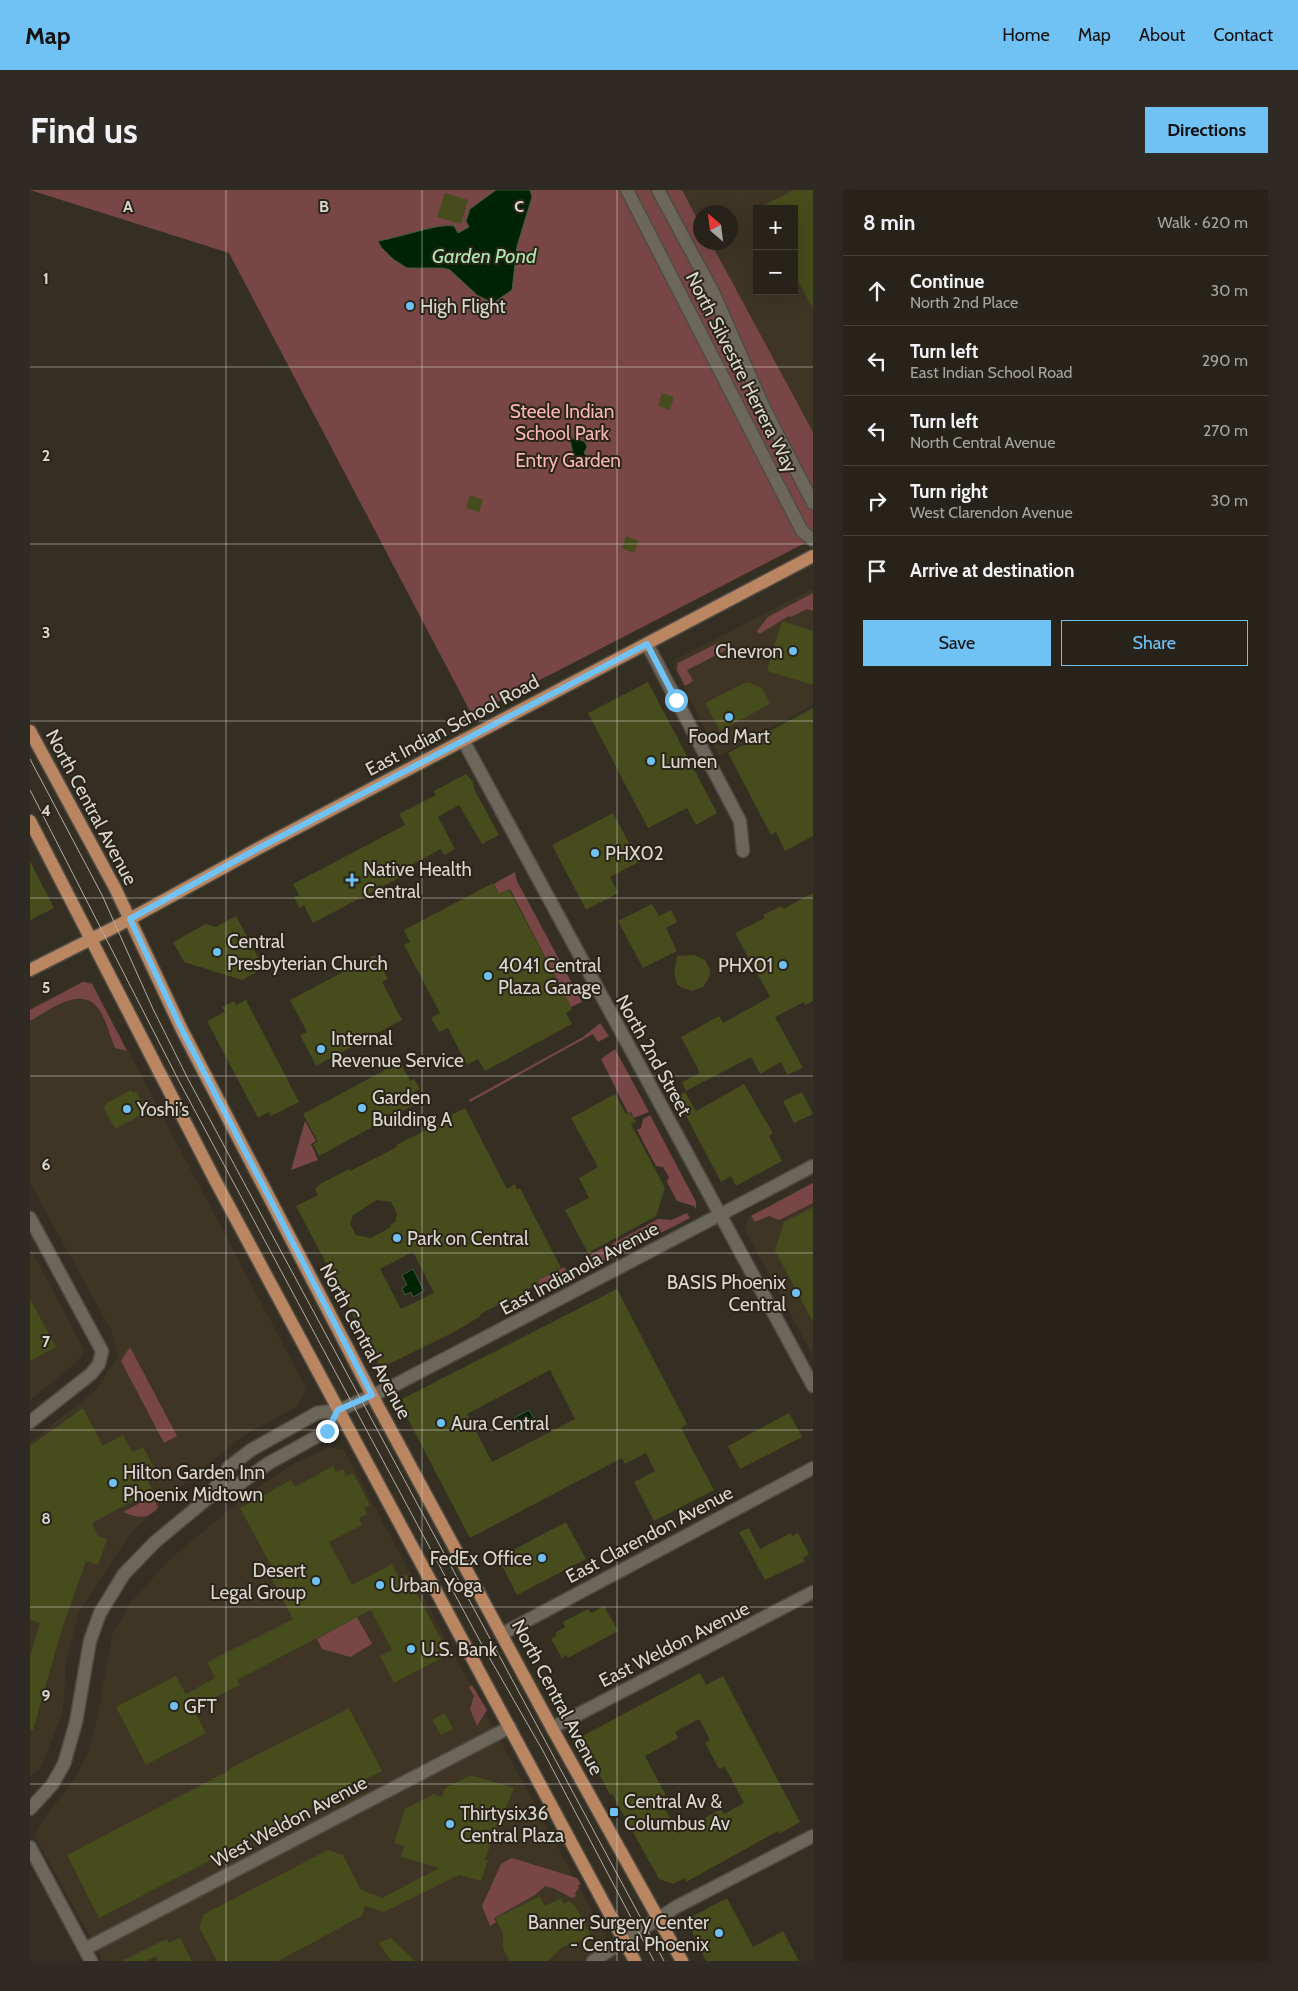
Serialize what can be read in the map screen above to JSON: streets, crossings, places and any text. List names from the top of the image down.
{
  "streets": {
    "main road": ["East Indian School Road", "North Central Avenue"],
    "street": [
      "North Silvestre Herrera Way",
      "North 2nd Street",
      "East Indianola Avenue",
      "East Clarendon Avenue",
      "East Weldon Avenue",
      "West Weldon Avenue"
    ]
  },
  "crossings": [
    ["East Indian School Road", "North Central Avenue"],
    ["East Indian School Road", "North 2nd Street"],
    ["North Central Avenue", "East Indianola Avenue"],
    ["North Central Avenue", "East Clarendon Avenue"],
    ["North Central Avenue", "East Weldon Avenue"],
    ["North 2nd Street", "East Indianola Avenue"]
  ],
  "water": ["Garden Pond"],
  "parks": ["Steele Indian School Park", "Entry Garden"],
  "places": {
    "other": [
      "High Flight",
      "Chevron",
      "Food Mart",
      "Lumen",
      "PHX02",
      "Central Presbyterian Church",
      "PHX01",
      "4041 Central Plaza Garage",
      "Internal Revenue Service",
      "Garden Building A",
      "Yoshi’s",
      "Park on Central",
      "BASIS Phoenix Central",
      "Aura Central",
      "Hilton Garden Inn Phoenix Midtown",
      "FedEx Office",
      "Desert Legal Group",
      "Urban Yoga",
      "U.S. Bank",
      "GFT",
      "Thirtysix36 Central Plaza",
      "Banner Surgery Center - Central Phoenix"
    ],
    "health": ["Native Health Central"],
    "transit": ["Central Av & Columbus Av"]
  },
  "north": "top left",
  "page": {
    "header": "Map",
    "nav": [
      "Home",
      "Map",
      "About",
      "Contact"
    ],
    "buttons": [
      "Directions",
      ["Save", "Share"]
    ],
    "title": "Find us",
    "heading": ["8 min", "Walk · 620 m"],
    "map_buttons": ["+", "−"],
    "list": [
      ["Continue", "North 2nd Place", "30 m"],
      ["Turn left", "East Indian School Road", "290 m"],
      ["Turn left", "North Central Avenue", "270 m"],
      ["Turn right", "West Clarendon Avenue", "30 m"],
      "Arrive at destination"
    ]
  },
  "grid": {
    "columns": ["A", "B", "C"],
    "rows": [
      "1",
      "2",
      "3",
      "4",
      "5",
      "6",
      "7",
      "8",
      "9"
    ]
  }
}
